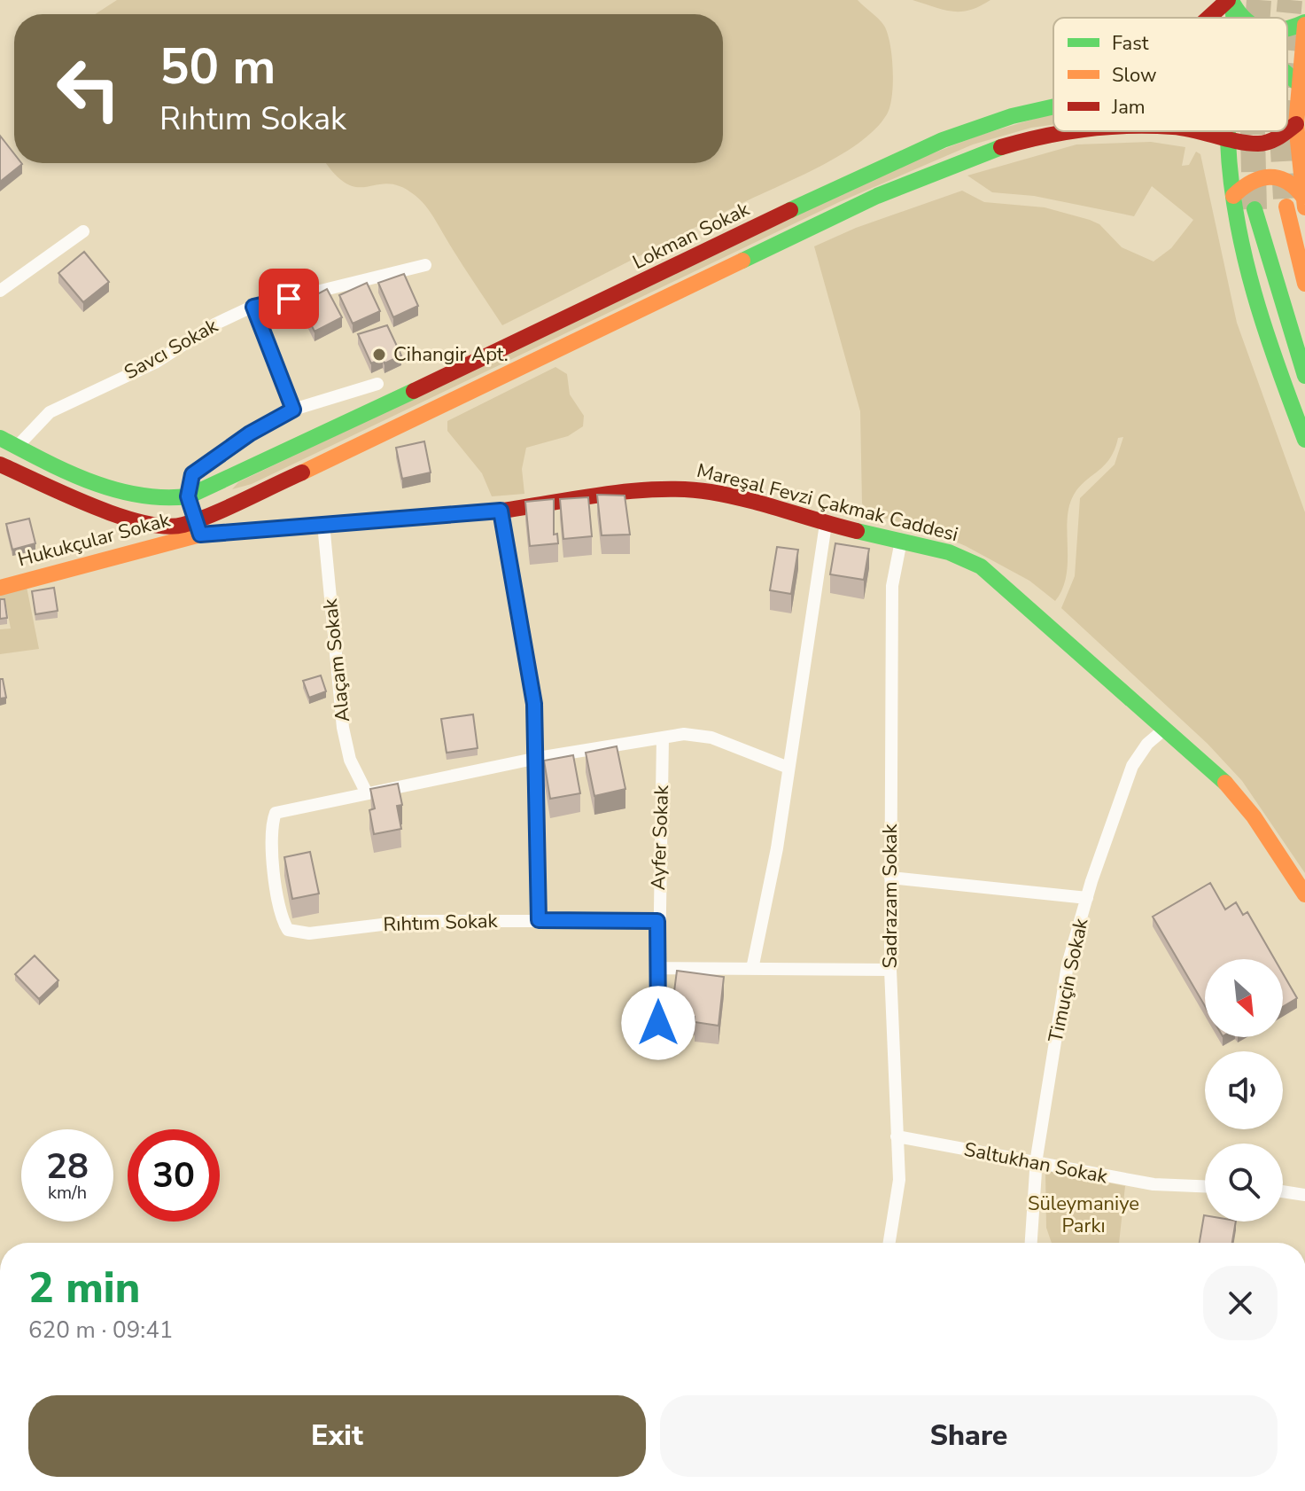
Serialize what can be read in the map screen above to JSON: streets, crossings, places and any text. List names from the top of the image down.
{
  "streets": {
    "main road": ["Lokman Sokak", "Mareşal Fevzi Çakmak Caddesi", "Hukukçular Sokak"],
    "street": [
      "Savcı Sokak",
      "Alaçam Sokak",
      "Ayfer Sokak",
      "Sadrazam Sokak",
      "Rıhtım Sokak",
      "Timuçin Sokak",
      "Saltukhan Sokak"
    ]
  },
  "crossings": [
    ["Mareşal Fevzi Çakmak Caddesi", "Hukukçular Sokak"],
    ["Mareşal Fevzi Çakmak Caddesi", "Alaçam Sokak"],
    ["Mareşal Fevzi Çakmak Caddesi", "Sadrazam Sokak"],
    ["Mareşal Fevzi Çakmak Caddesi", "Timuçin Sokak"],
    ["Alaçam Sokak", "Rıhtım Sokak"],
    ["Ayfer Sokak", "Rıhtım Sokak"],
    ["Sadrazam Sokak", "Saltukhan Sokak"],
    ["Timuçin Sokak", "Saltukhan Sokak"]
  ],
  "parks": ["Süleymaniye Parkı"],
  "places": ["Cihangir Apt."],
  "legend": ["Fast", "Slow", "Jam"],
  "north": "bottom right",
  "page": {
    "turn": ["50 m", "Rıhtım Sokak"],
    "speed": "28 km/h",
    "limit": "30",
    "heading": ["2 min", "620 m · 09:41"],
    "buttons": ["Exit", "Share"]
  }
}
